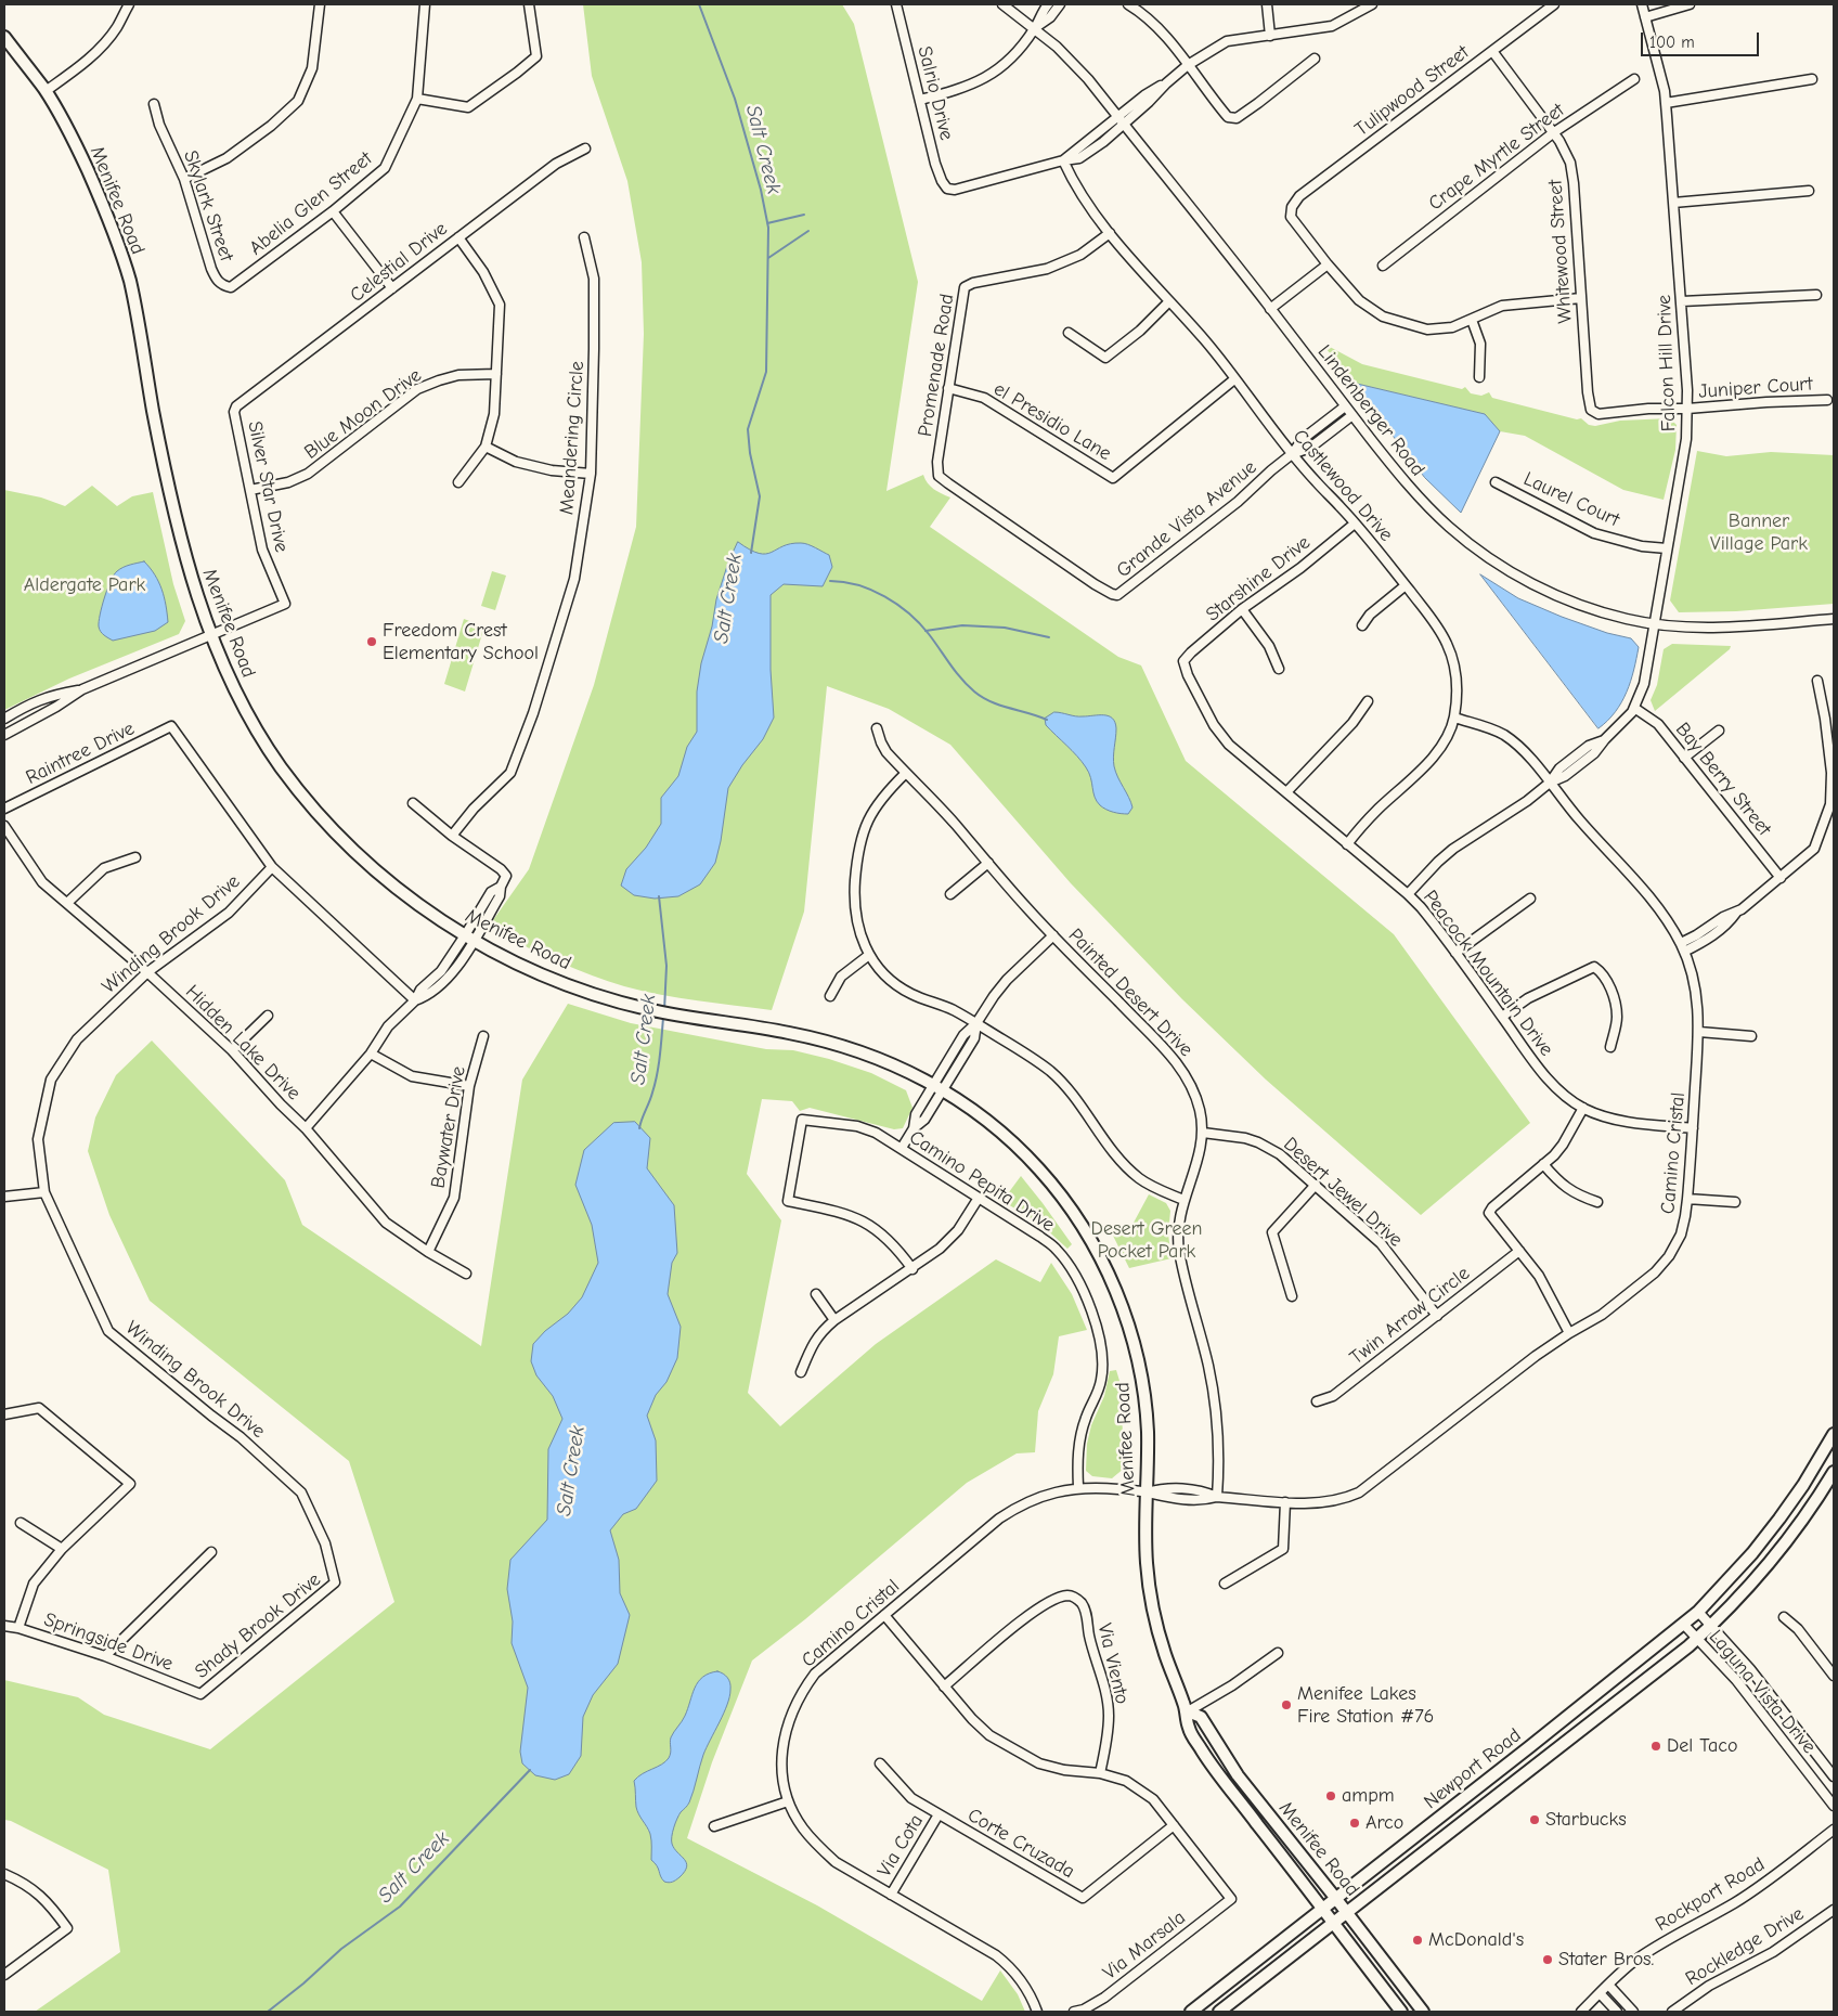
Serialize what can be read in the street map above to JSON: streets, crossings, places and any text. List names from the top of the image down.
{
  "streets": {
    "main road": ["Menifee Road", "Newport Road"],
    "street": [
      "Tulipwood Street",
      "Salrio Drive",
      "Crape Myrtle Street",
      "Abelia Glen Street",
      "Skylark Street",
      "Whitewood Street",
      "Celestial Drive",
      "Falcon Hill Drive",
      "Promenade Road",
      "Juniper Court",
      "Lindenberger Road",
      "Blue Moon Drive",
      "el Presidio Lane",
      "Meandering Circle",
      "Castlewood Drive",
      "Silver Star Drive",
      "Laurel Court",
      "Grande Vista Avenue",
      "Starshine Drive",
      "Raintree Drive",
      "Bay Berry Street",
      "Winding Brook Drive",
      "Peacock Mountain Drive",
      "Painted Desert Drive",
      "Hidden Lake Drive",
      "Baywater Drive",
      "Camino Cristal",
      "Camino Pepita Drive",
      "Desert Jewel Drive",
      "Twin Arrow Circle",
      "Shady Brook Drive",
      "Springside Drive",
      "Via Viento",
      "Laguna Vista Drive",
      "Corte Cruzada",
      "Via Cota",
      "Rockport Road",
      "Via Marsala",
      "Rockledge Drive"
    ]
  },
  "crossings": [
    ["Tulipwood Street", "Whitewood Street"],
    ["Salrio Drive", "Castlewood Drive"],
    ["Crape Myrtle Street", "Whitewood Street"],
    ["Menifee Road", "Silver Star Drive"],
    ["Menifee Road", "Camino Cristal"],
    ["Menifee Road", "Newport Road"],
    ["Abelia Glen Street", "Skylark Street"],
    ["Whitewood Street", "Juniper Court"],
    ["Celestial Drive", "Silver Star Drive"],
    ["Falcon Hill Drive", "Juniper Court"],
    ["Falcon Hill Drive", "Lindenberger Road"],
    ["Falcon Hill Drive", "Laurel Court"],
    ["Falcon Hill Drive", "Bay Berry Street"],
    ["Falcon Hill Drive", "Peacock Mountain Drive"],
    ["Falcon Hill Drive", "Camino Cristal"],
    ["Promenade Road", "el Presidio Lane"],
    ["Promenade Road", "Castlewood Drive"],
    ["Promenade Road", "Grande Vista Avenue"],
    ["Lindenberger Road", "Grande Vista Avenue"],
    ["Blue Moon Drive", "Silver Star Drive"],
    ["el Presidio Lane", "Castlewood Drive"],
    ["Castlewood Drive", "Grande Vista Avenue"],
    ["Castlewood Drive", "Starshine Drive"],
    ["Castlewood Drive", "Peacock Mountain Drive"],
    ["Castlewood Drive", "Camino Cristal"],
    ["Starshine Drive", "Peacock Mountain Drive"],
    ["Raintree Drive", "Winding Brook Drive"],
    ["Winding Brook Drive", "Hidden Lake Drive"],
    ["Winding Brook Drive", "Shady Brook Drive"],
    ["Peacock Mountain Drive", "Camino Cristal"],
    ["Painted Desert Drive", "Camino Cristal"],
    ["Painted Desert Drive", "Desert Jewel Drive"],
    ["Hidden Lake Drive", "Baywater Drive"],
    ["Camino Cristal", "Camino Pepita Drive"],
    ["Camino Cristal", "Via Cota"],
    ["Desert Jewel Drive", "Twin Arrow Circle"],
    ["Shady Brook Drive", "Springside Drive"],
    ["Laguna Vista Drive", "Newport Road"],
    ["Corte Cruzada", "Via Cota"],
    ["Corte Cruzada", "Via Marsala"]
  ],
  "water": ["Salt Creek"],
  "parks": ["Banner Village Park", "Aldergate Park", "Desert Green Pocket Park"],
  "places": [
    "Freedom Crest Elementary School",
    "Menifee Lakes Fire Station #76",
    "Del Taco",
    "ampm",
    "Starbucks",
    "Arco",
    "McDonald's",
    "Stater Bros."
  ],
  "scale_bar": "100 m"
}
